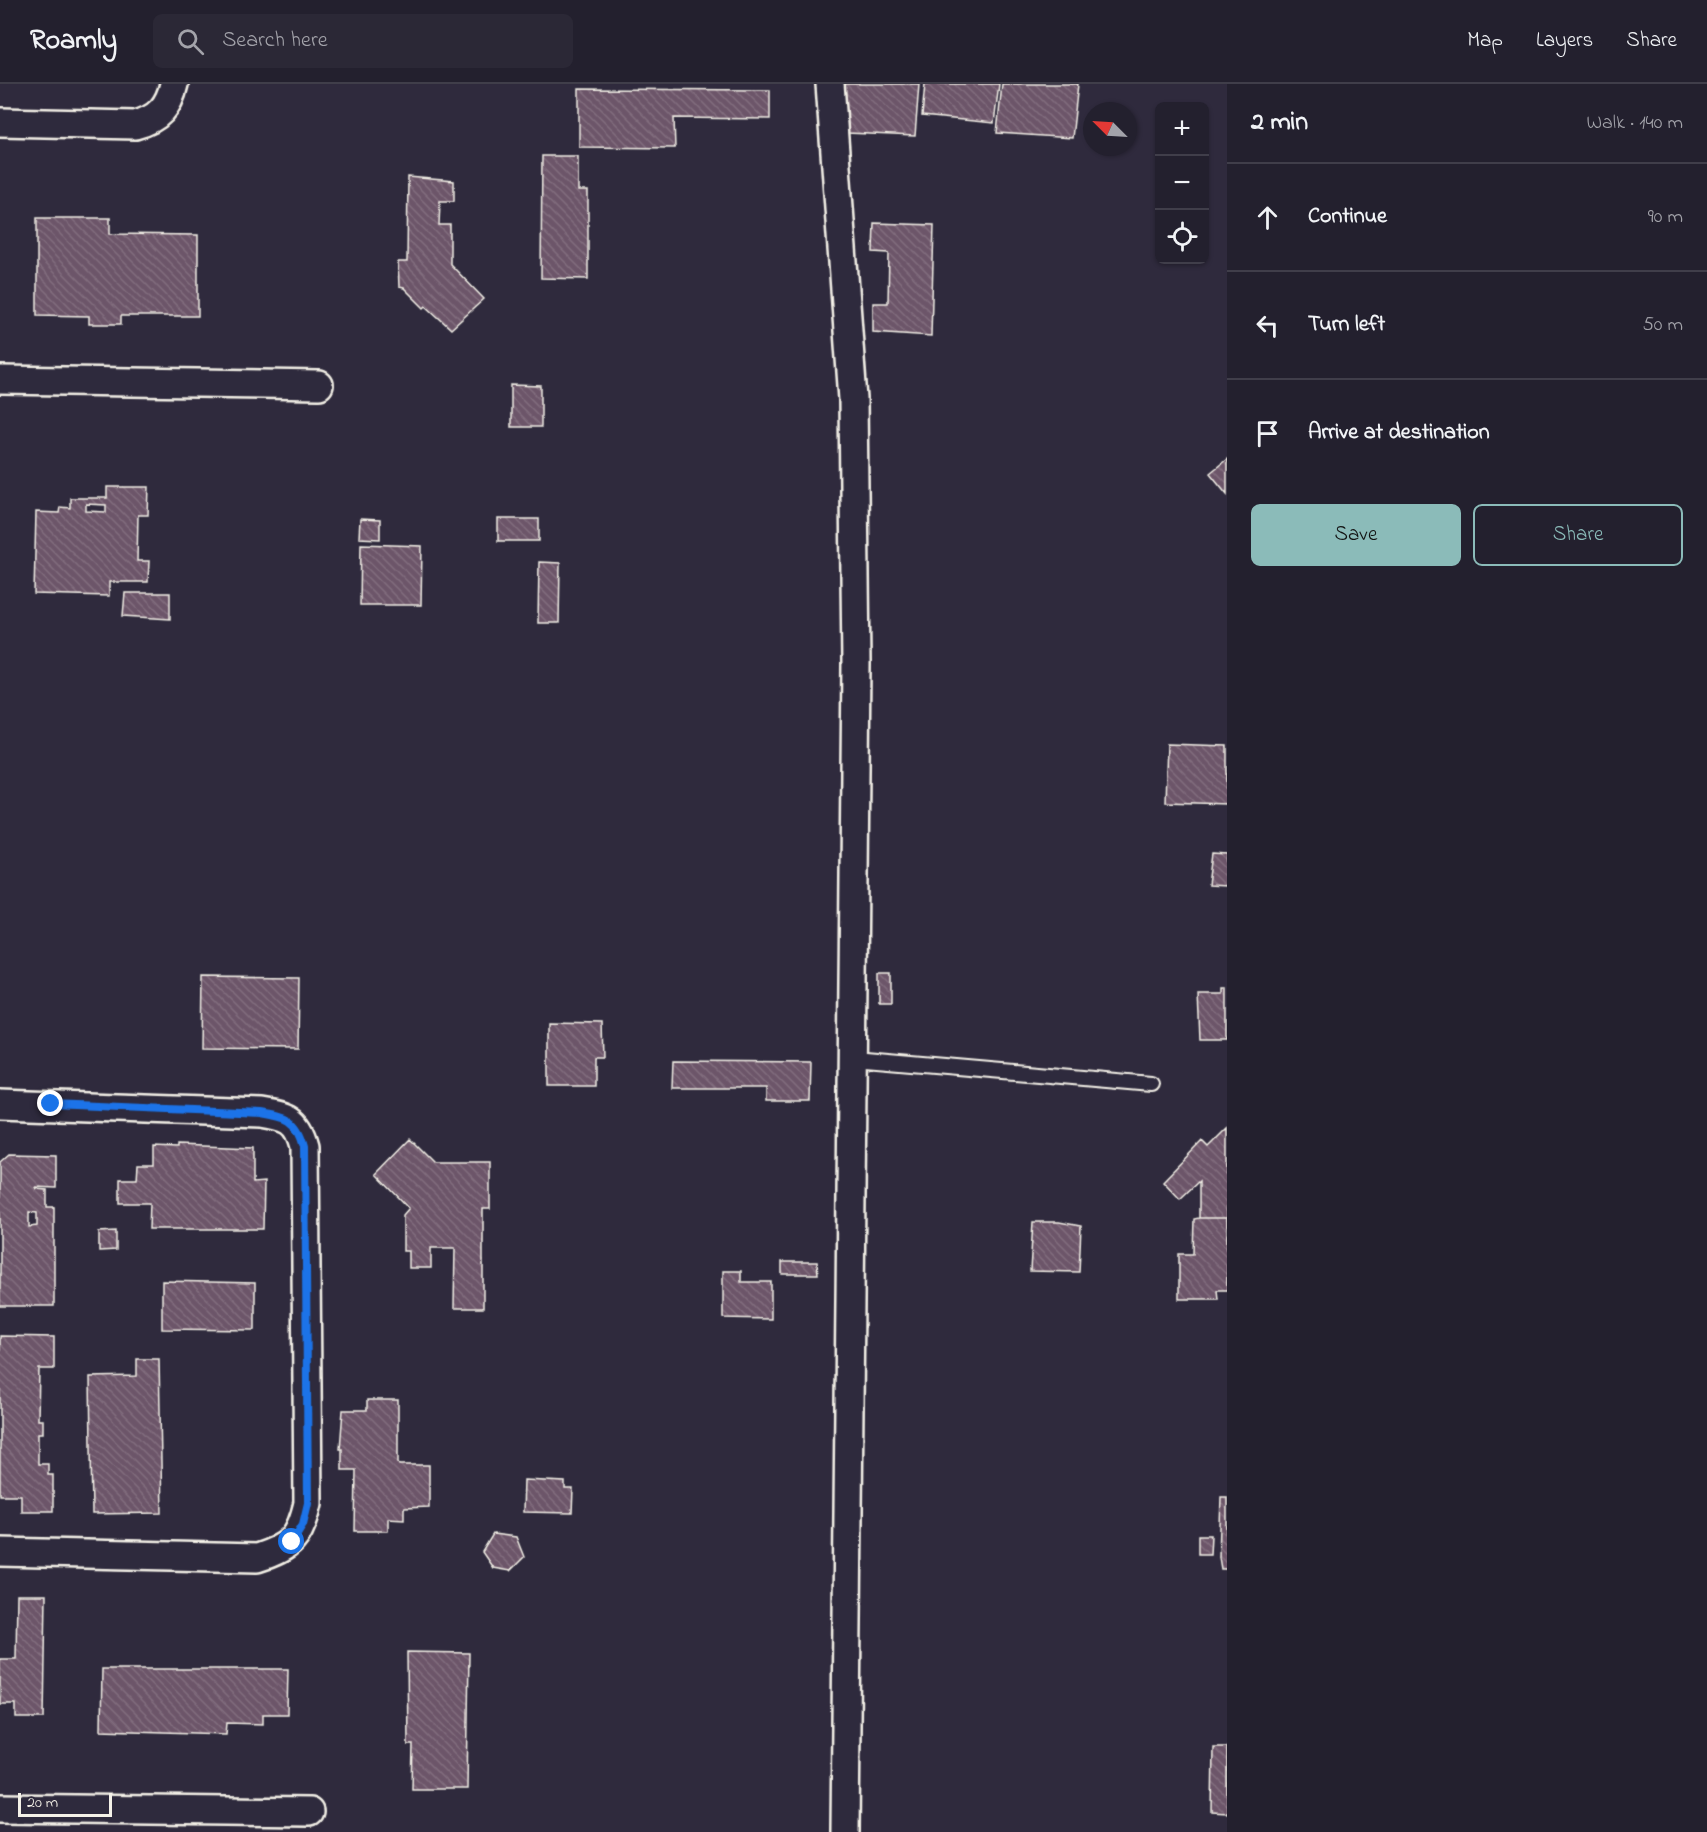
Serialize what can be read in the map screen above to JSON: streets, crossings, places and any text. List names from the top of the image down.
{
  "scale_bar": "20 m",
  "north": "top left",
  "page": {
    "header": "Roamly",
    "search": "Search here",
    "nav": ["Map", "Layers", "Share"],
    "heading": ["2 min", "Walk · 140 m"],
    "map_buttons": ["+", "−"],
    "list": [
      ["Continue", "90 m"],
      ["Turn left", "50 m"],
      "Arrive at destination"
    ],
    "buttons": ["Save", "Share"],
    "scale": "20 m"
  }
}
